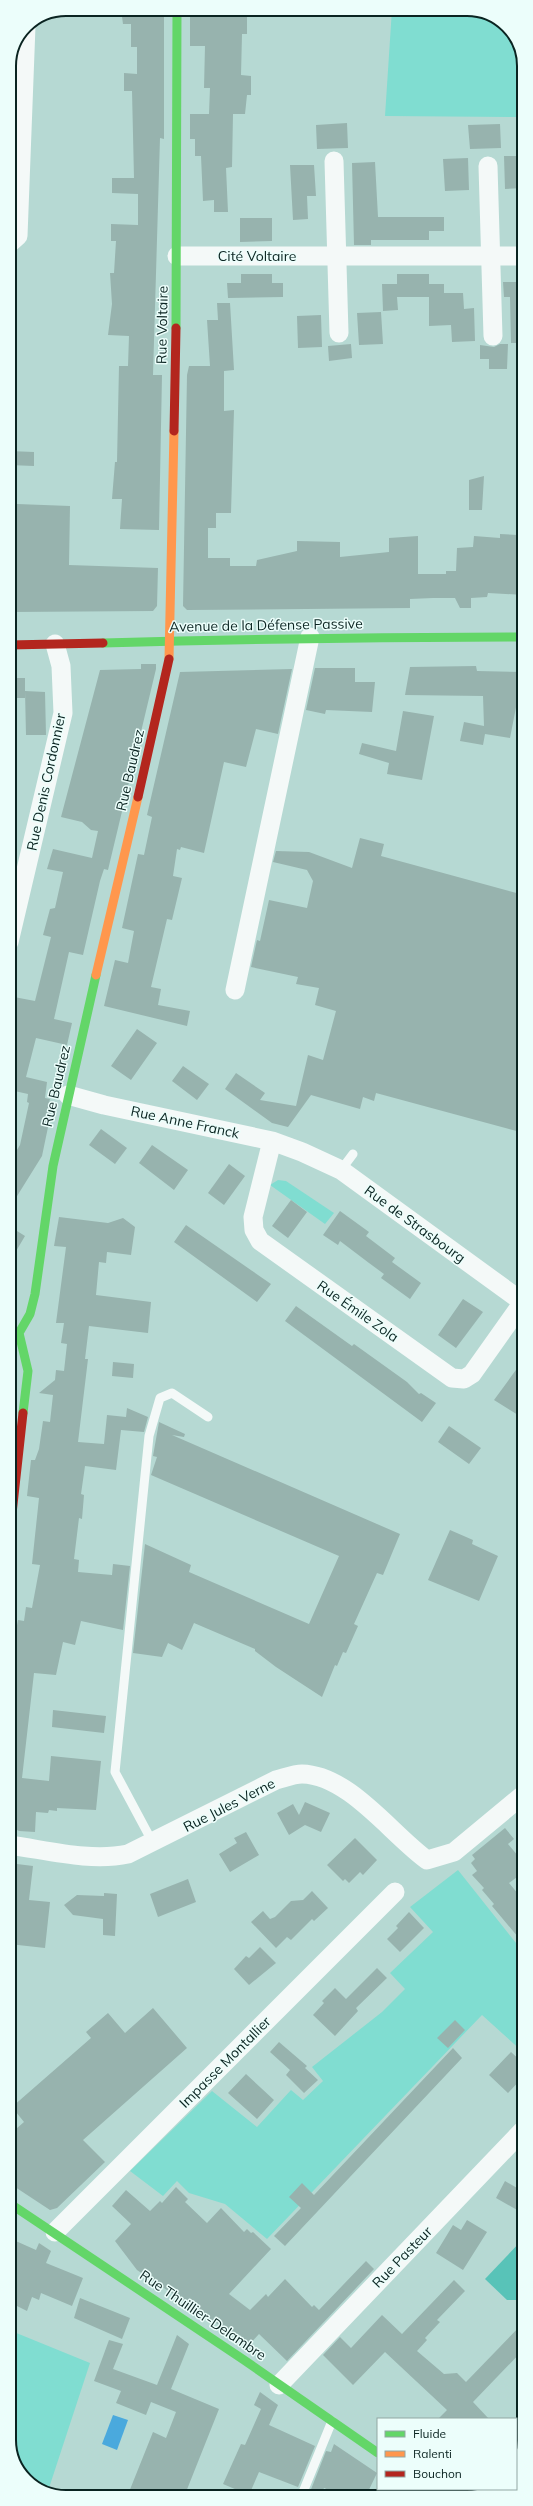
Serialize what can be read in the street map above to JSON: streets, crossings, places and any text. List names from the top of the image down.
{
  "streets": {
    "street": [
      "Cité Voltaire",
      "Rue Voltaire",
      "Avenue de la Défense Passive",
      "Rue Baudrez",
      "Rue Denis Cordonnier",
      "Rue Anne Franck",
      "Rue de Strasbourg",
      "Rue Émile Zola",
      "Rue Jules Verne",
      "Impasse Montallier",
      "Rue Pasteur",
      "Rue Thuillier-Delambre"
    ]
  },
  "crossings": [
    ["Cité Voltaire", "Rue Voltaire"],
    ["Rue Voltaire", "Avenue de la Défense Passive"],
    ["Rue Voltaire", "Rue Baudrez"],
    ["Avenue de la Défense Passive", "Rue Baudrez"],
    ["Avenue de la Défense Passive", "Rue Denis Cordonnier"],
    ["Rue Baudrez", "Rue Anne Franck"],
    ["Rue Anne Franck", "Rue de Strasbourg"],
    ["Rue Anne Franck", "Rue Émile Zola"],
    ["Impasse Montallier", "Rue Thuillier-Delambre"],
    ["Rue Pasteur", "Rue Thuillier-Delambre"]
  ],
  "legend": ["Fluide", "Ralenti", "Bouchon"]
}
